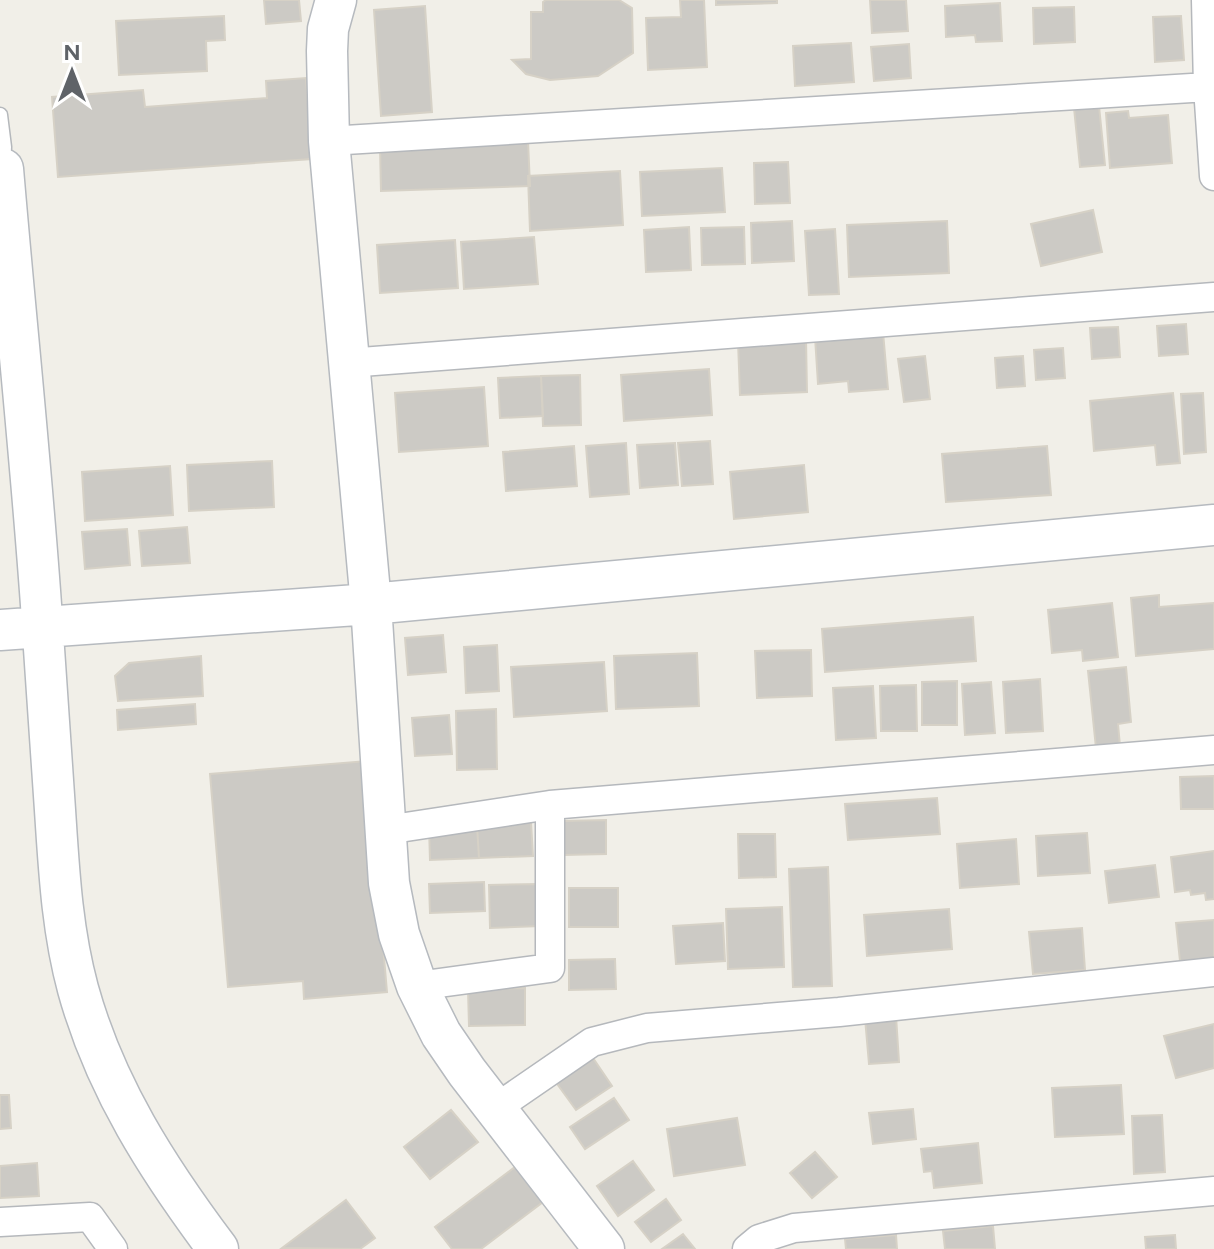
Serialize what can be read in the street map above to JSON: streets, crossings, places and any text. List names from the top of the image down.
{
  "north": "top"
}
